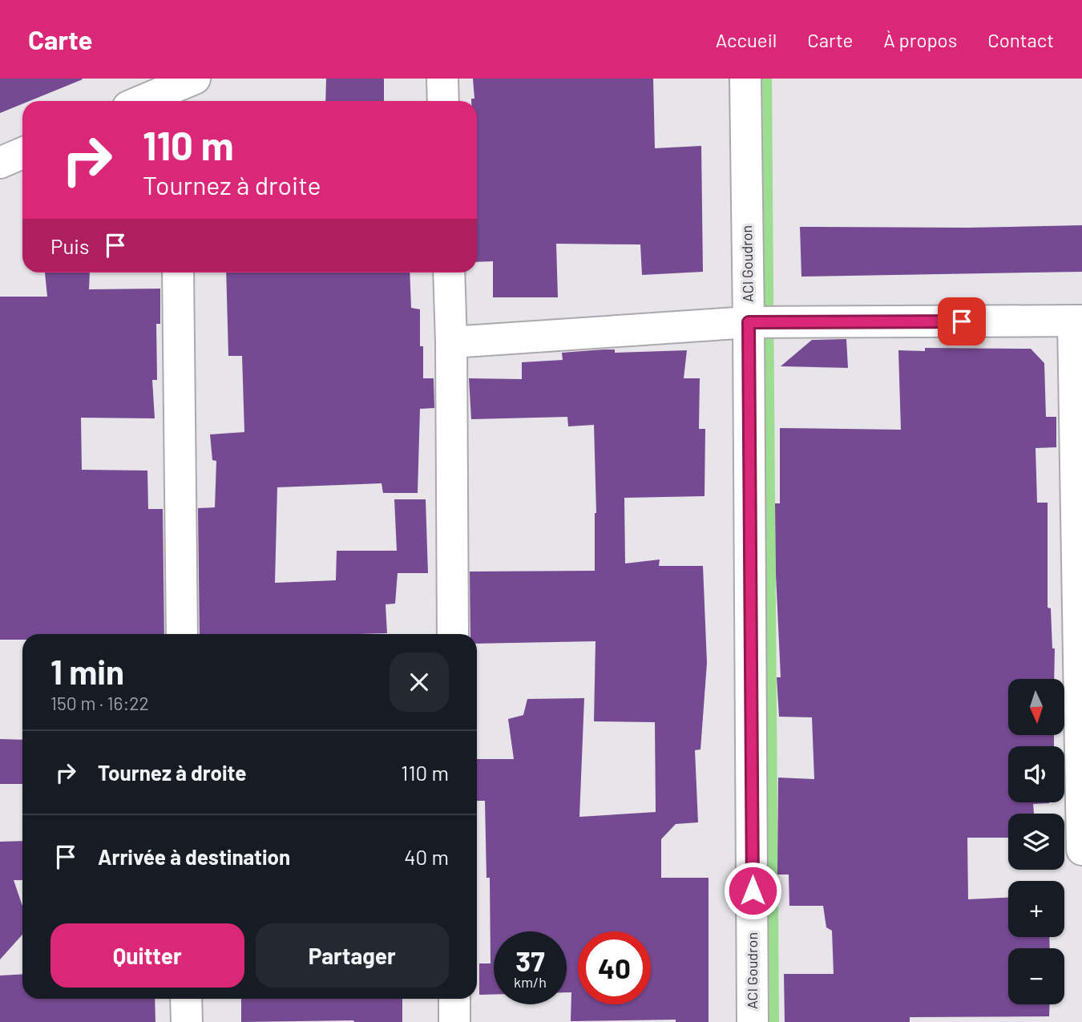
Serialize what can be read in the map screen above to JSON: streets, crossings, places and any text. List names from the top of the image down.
{
  "streets": {
    "street": ["ACI Goudron"]
  },
  "north": "bottom",
  "page": {
    "header": "Carte",
    "nav": [
      "Accueil",
      "Carte",
      "À propos",
      "Contact"
    ],
    "turn": ["110 m", "Tournez à droite"],
    "then": "Puis",
    "heading": ["1 min", "150 m · 16:22"],
    "map_buttons": ["+", "−"],
    "list": [
      {
        "name": "Tournez à droite",
        "value": "110 m"
      },
      {
        "name": "Arrivée à destination",
        "value": "40 m"
      }
    ],
    "buttons": ["Quitter", "Partager"],
    "speed": "37 km/h",
    "limit": "40"
  }
}
